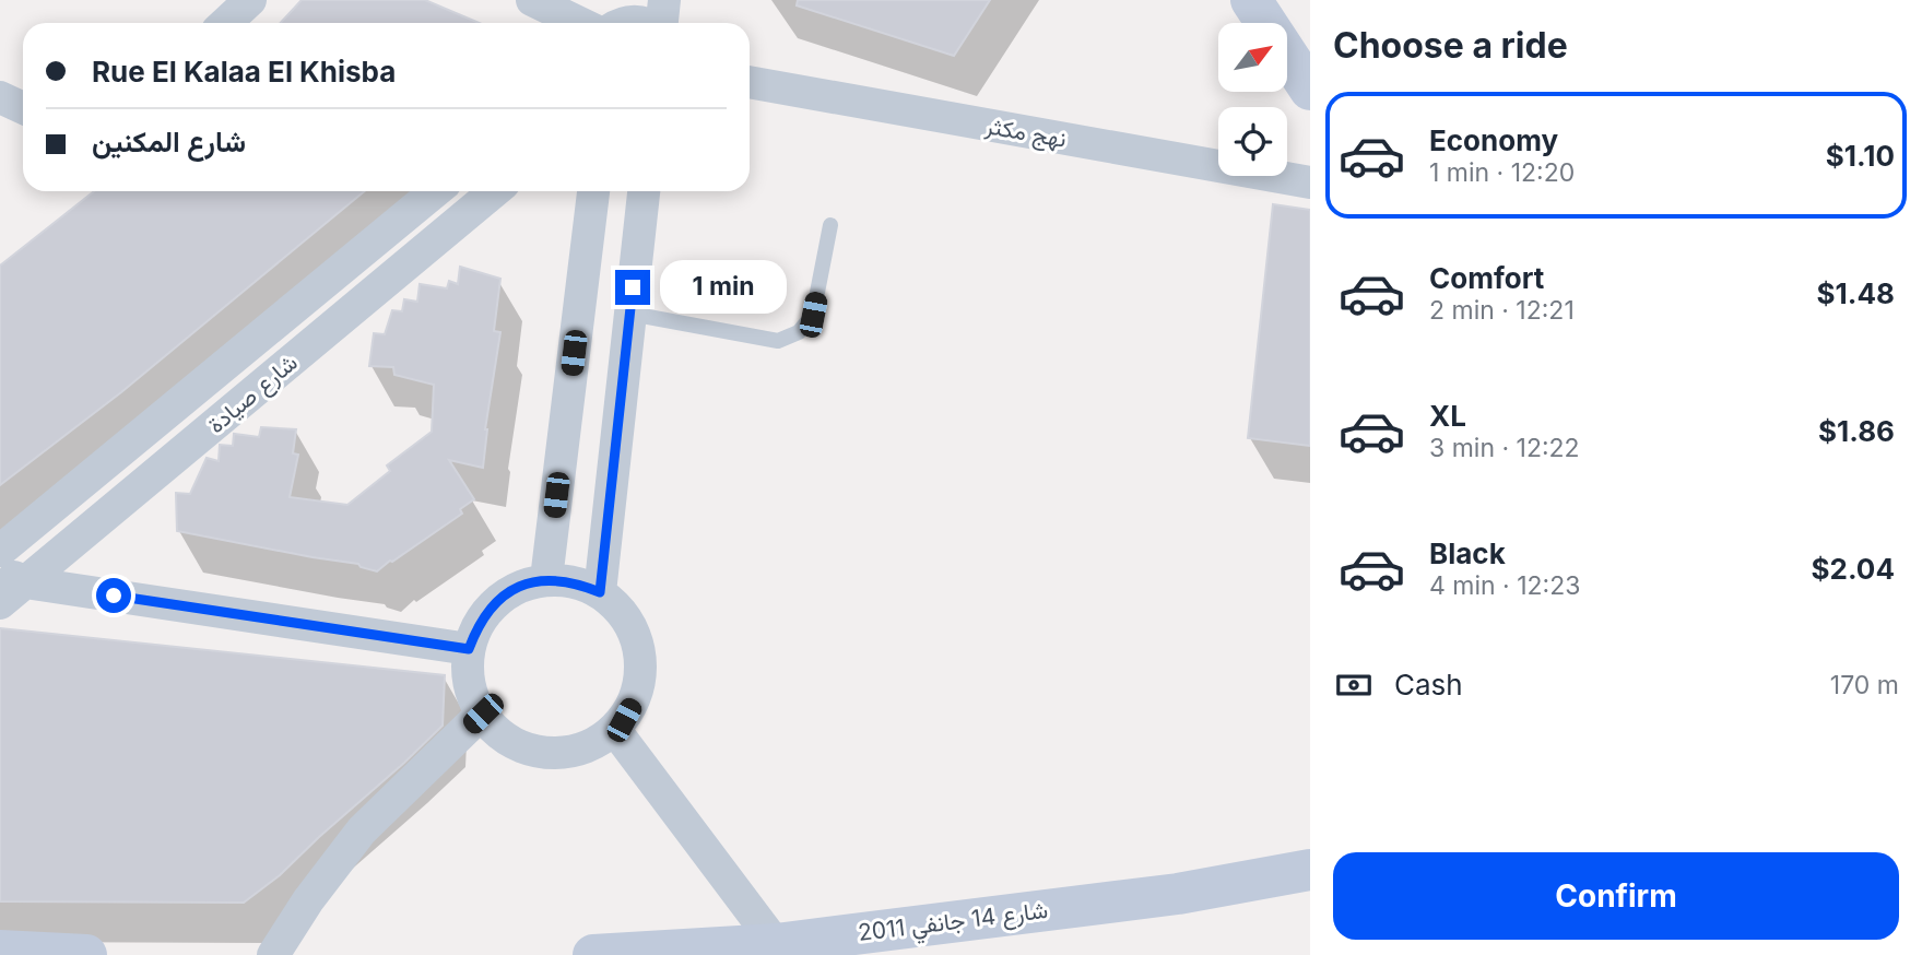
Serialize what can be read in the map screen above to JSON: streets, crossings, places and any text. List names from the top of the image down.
{
  "streets": {
    "street": ["نهج مكثر", "شارع صيادة", "شارع 14 جانفي 2011"]
  },
  "north": "top right",
  "page": {
    "heading": "Choose a ride",
    "banner": ["Rue El Kalaa El Khisba", "شارع المكنين"],
    "list": [
      {
        "name": "Economy",
        "note": "1 min · 12:20",
        "value": "$1.10"
      },
      {
        "name": "Comfort",
        "note": "2 min · 12:21",
        "value": "$1.48"
      },
      {
        "name": "XL",
        "note": "3 min · 12:22",
        "value": "$1.86"
      },
      {
        "name": "Black",
        "note": "4 min · 12:23",
        "value": "$2.04"
      }
    ],
    "bubble": "1 min",
    "pay": ["Cash", "170 m"],
    "buttons": "Confirm"
  }
}
